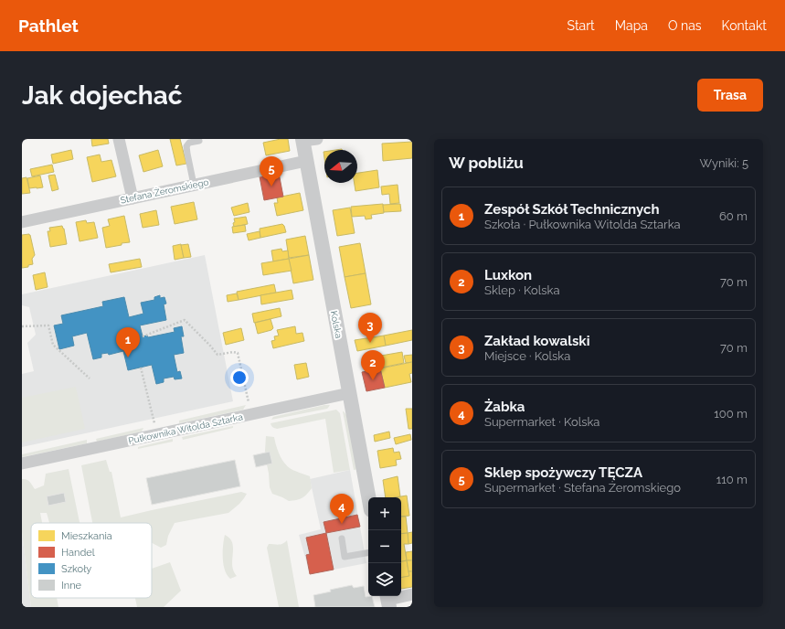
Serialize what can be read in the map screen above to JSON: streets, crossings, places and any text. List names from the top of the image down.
{
  "streets": {
    "street": ["Stefana Żeromskiego", "Kolska", "Pułkownika Witolda Sztarka"]
  },
  "crossings": [
    ["Stefana Żeromskiego", "Kolska"],
    ["Kolska", "Pułkownika Witolda Sztarka"]
  ],
  "legend": [
    "Mieszkania",
    "Handel",
    "Szkoły",
    "Inne"
  ],
  "north": "left",
  "page": {
    "header": "Pathlet",
    "nav": [
      "Start",
      "Mapa",
      "O nas",
      "Kontakt"
    ],
    "buttons": "Trasa",
    "title": "Jak dojechać",
    "heading": ["W pobliżu", "Wyniki: 5"],
    "pins": [
      "5",
      "3",
      "1",
      "2",
      "4"
    ],
    "list": [
      {
        "mark": "1",
        "name": "Zespół Szkół Technicznych",
        "note": "Szkoła · Pułkownika Witolda Sztarka",
        "value": "60 m"
      },
      {
        "mark": "2",
        "name": "Luxkon",
        "note": "Sklep · Kolska",
        "value": "70 m"
      },
      {
        "mark": "3",
        "name": "Zakład kowalski",
        "note": "Miejsce · Kolska",
        "value": "70 m"
      },
      {
        "mark": "4",
        "name": "Żabka",
        "note": "Supermarket · Kolska",
        "value": "100 m"
      },
      {
        "mark": "5",
        "name": "Sklep spożywczy TĘCZA",
        "note": "Supermarket · Stefana Żeromskiego",
        "value": "110 m"
      }
    ],
    "map_buttons": ["+", "−"]
  }
}
